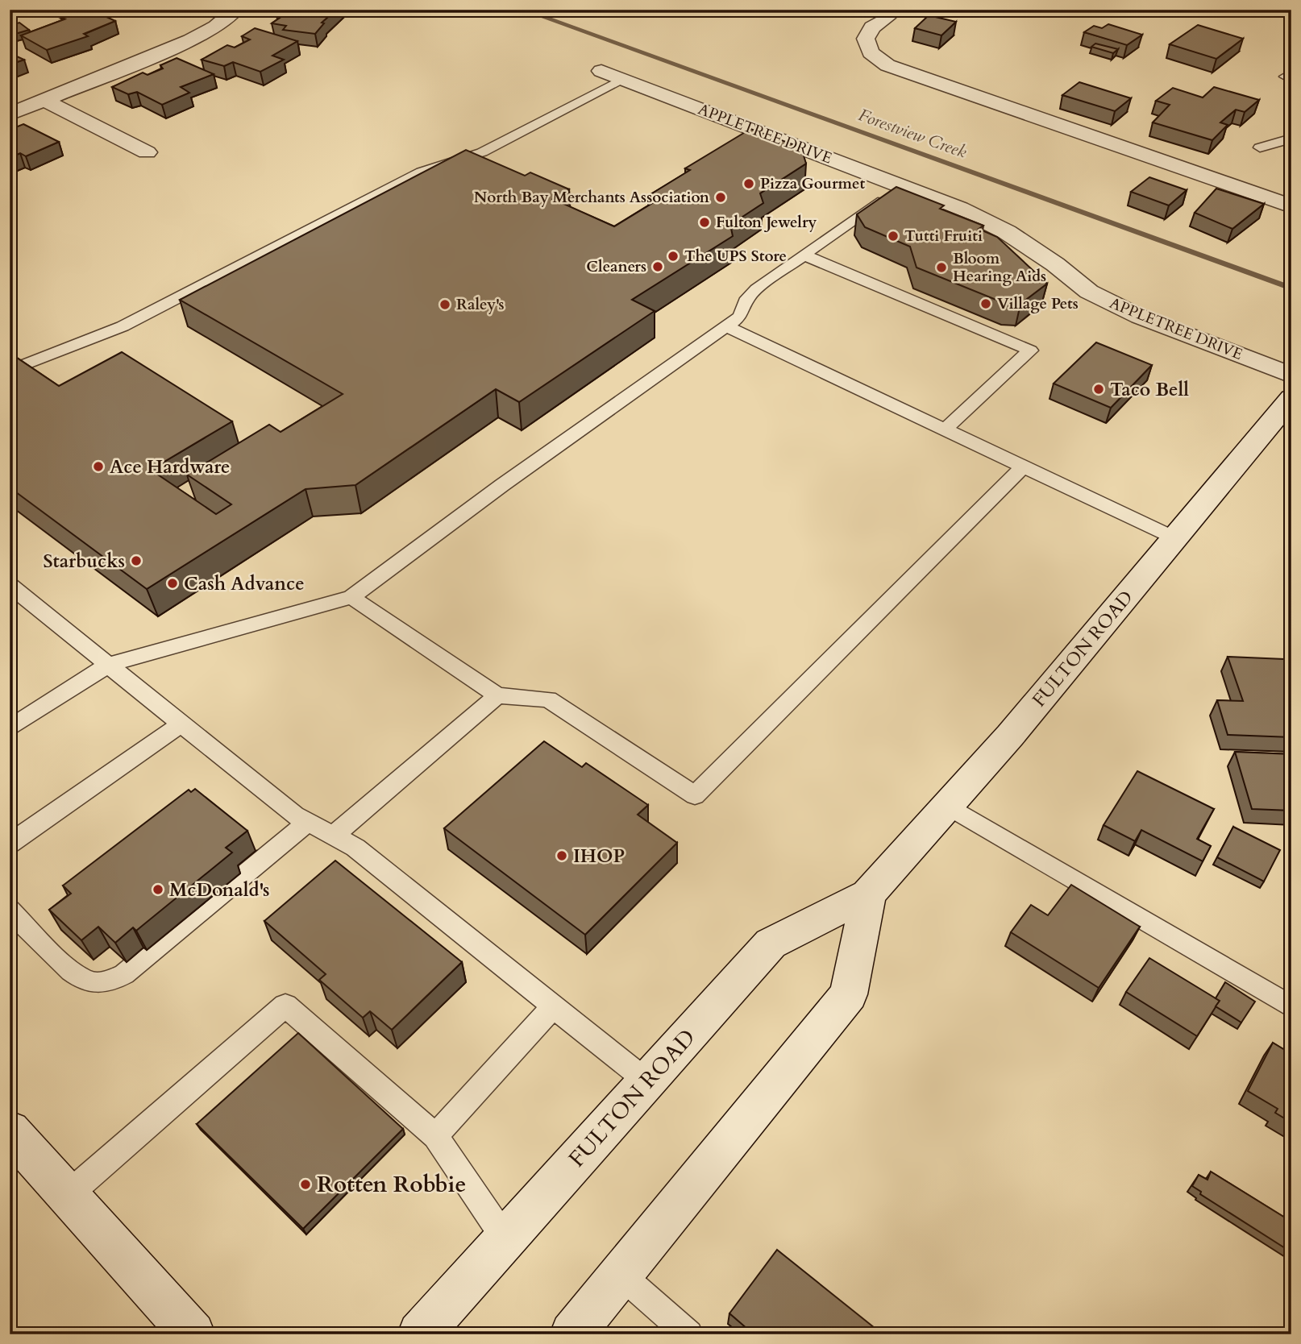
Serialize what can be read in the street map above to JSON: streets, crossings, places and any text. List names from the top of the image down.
{
  "streets": {
    "street": ["APPLETREE DRIVE", "FULTON ROAD"]
  },
  "water": ["Forestview Creek"],
  "places": [
    "Pizza Gourmet",
    "North Bay Merchants Association",
    "Fulton Jewelry",
    "Tutti Fruiti",
    "The UPS Store",
    "Cleaners",
    "Bloom Hearing Aids",
    "Village Pets",
    "Raley's",
    "Taco Bell",
    "Ace Hardware",
    "Starbucks",
    "Cash Advance",
    "IHOP",
    "McDonald's",
    "Rotten Robbie"
  ]
}
